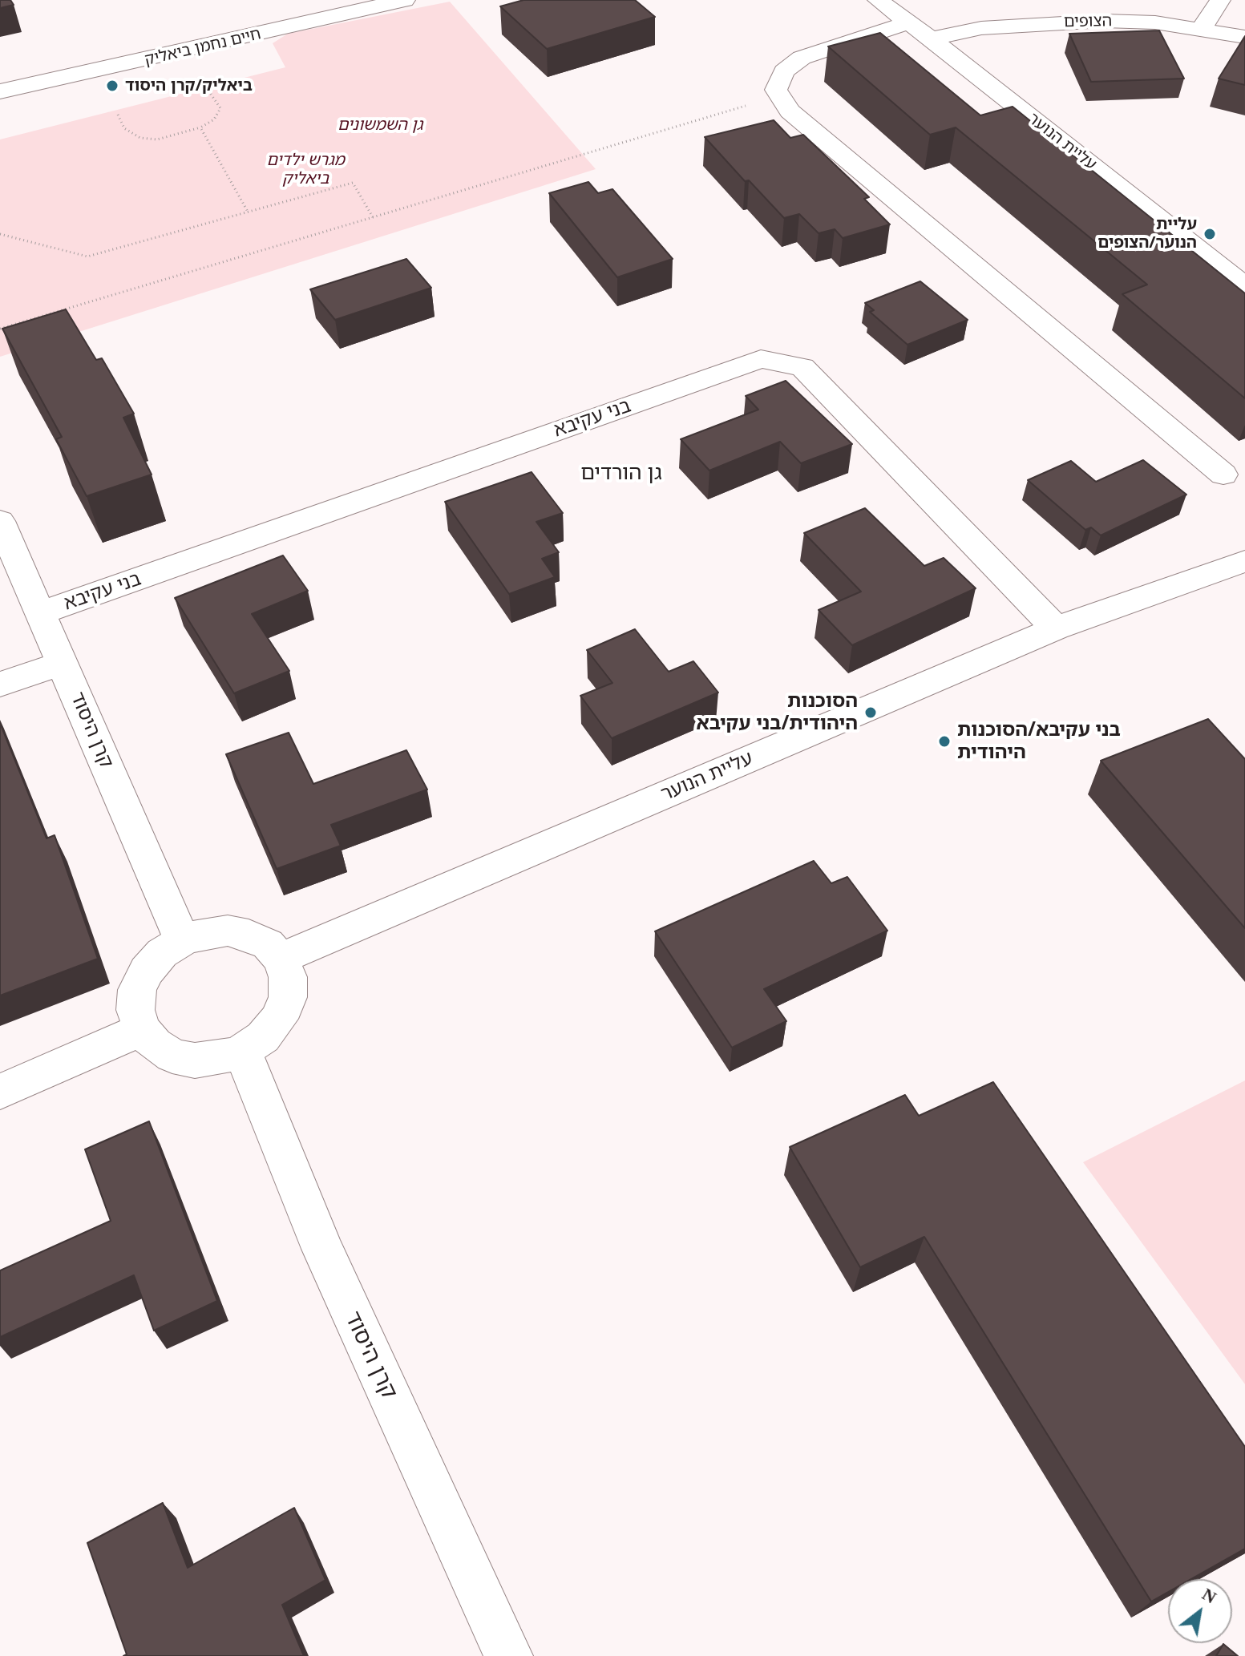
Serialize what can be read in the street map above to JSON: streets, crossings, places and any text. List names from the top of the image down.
{
  "streets": {
    "street": [
      "הצופים",
      "חיים נחמן ביאליק",
      "עליית הנוער",
      "בני עקיבא",
      "קרן היסוד"
    ]
  },
  "crossings": [
    ["הצופים", "עליית הנוער"],
    ["עליית הנוער", "בני עקיבא"],
    ["עליית הנוער", "קרן היסוד"],
    ["בני עקיבא", "קרן היסוד"]
  ],
  "districts": ["גן הורדים"],
  "parks": ["גן השמשונים", "מגרש ילדים ביאליק"],
  "places": [
    "ביאליק/קרן היסוד",
    "עליית הנוער/הצופים",
    "הסוכנות היהודית/בני עקיבא",
    "בני עקיבא/הסוכנות היהודית"
  ],
  "north": "top right"
}
